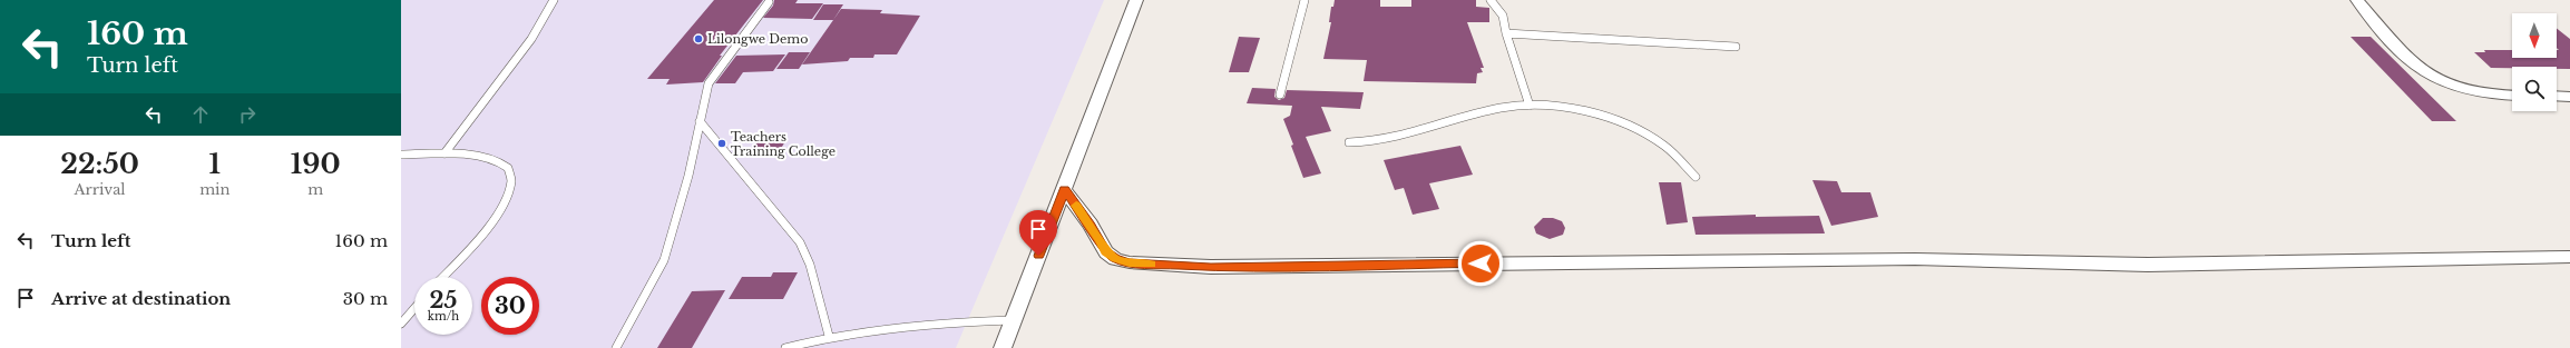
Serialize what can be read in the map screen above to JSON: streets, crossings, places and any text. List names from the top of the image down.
{
  "places": ["Lilongwe Demo", "Teachers Training College"],
  "north": "bottom",
  "page": {
    "turn": ["160 m", "Turn left"],
    "eta": [
      "22:50",
      "Arrival",
      "1",
      "min",
      "190",
      "m"
    ],
    "list": [
      {
        "name": "Turn left",
        "value": "160 m"
      },
      {
        "name": "Arrive at destination",
        "value": "30 m"
      }
    ],
    "speed": "25 km/h",
    "limit": "30"
  }
}
